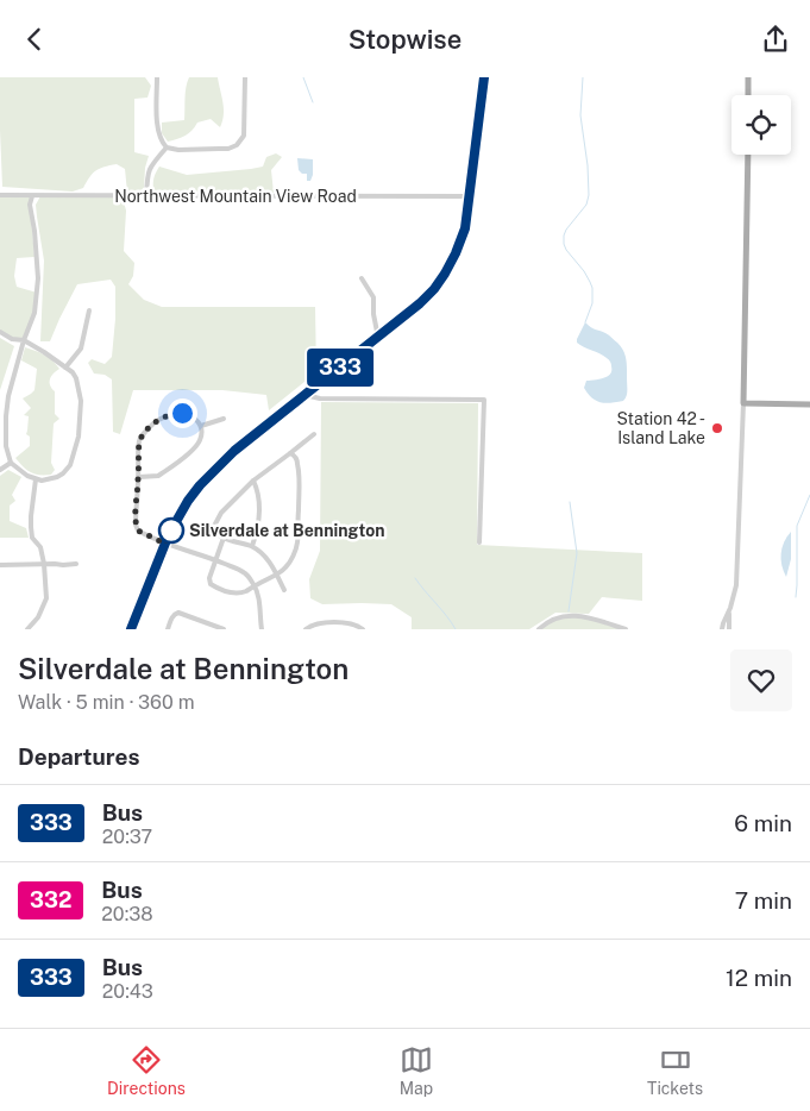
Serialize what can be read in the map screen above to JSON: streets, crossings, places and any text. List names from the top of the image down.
{
  "streets": {
    "street": ["Northwest Mountain View Road"]
  },
  "places": ["Station 42 - Island Lake", "Silverdale at Bennington"],
  "lines": ["bus line 333"],
  "page": {
    "header": "Stopwise",
    "on_map": "333",
    "heading": [
      ["Silverdale at Bennington", "Walk · 5 min · 360 m"],
      "Departures"
    ],
    "list": [
      {
        "mark": "333",
        "name": "Bus",
        "note": "20:37",
        "value": "6 min"
      },
      {
        "mark": "332",
        "name": "Bus",
        "note": "20:38",
        "value": "7 min"
      },
      {
        "mark": "333",
        "name": "Bus",
        "note": "20:43",
        "value": "12 min"
      }
    ],
    "tabs": ["Directions", "Map", "Tickets"]
  }
}
